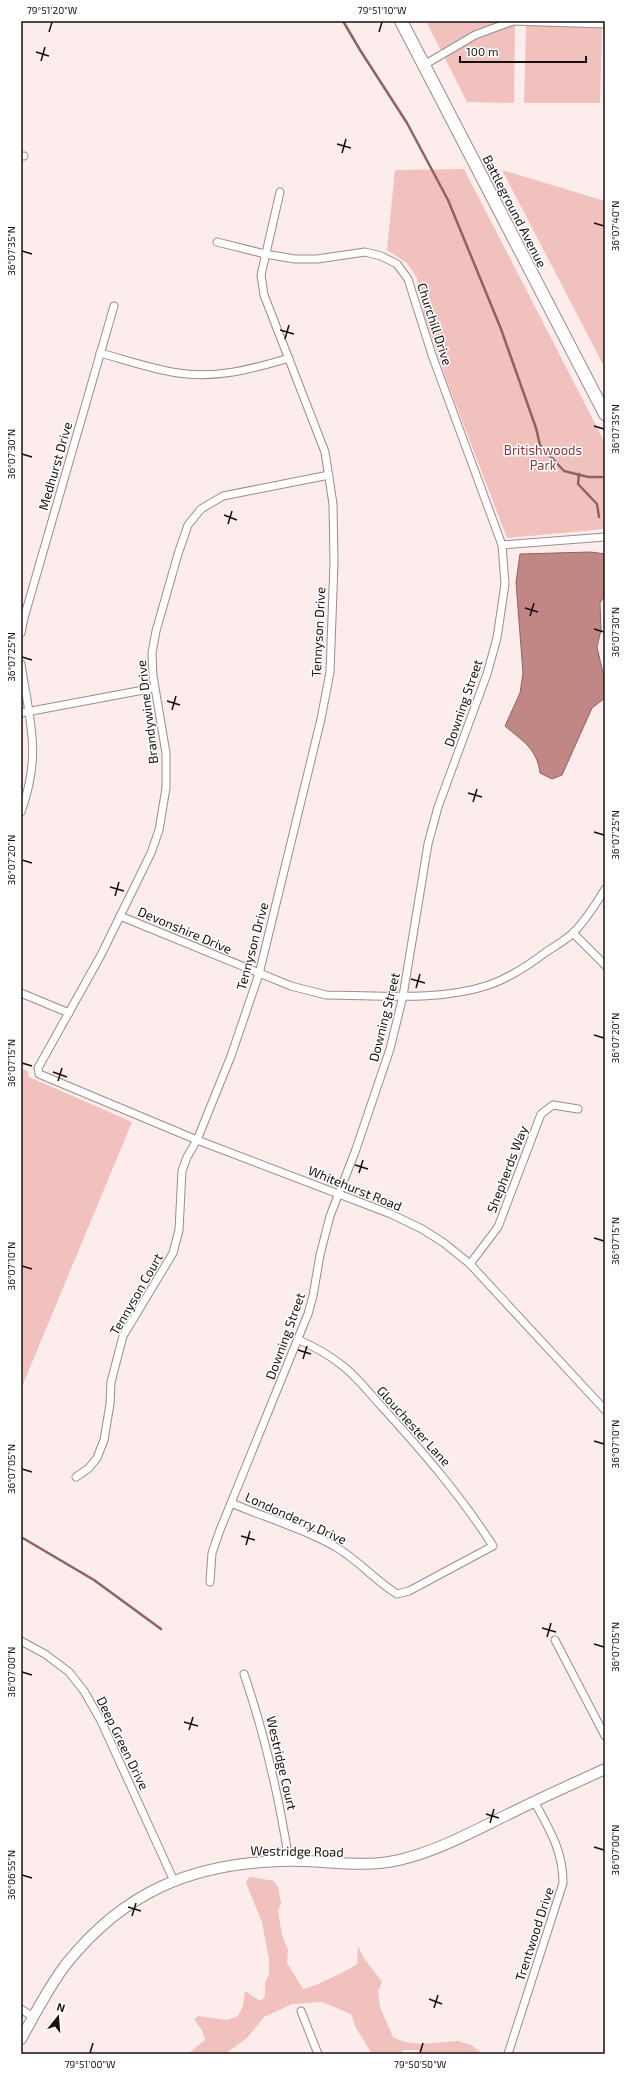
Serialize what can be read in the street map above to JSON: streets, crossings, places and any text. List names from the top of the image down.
{
  "streets": {
    "main road": ["Battleground Avenue", "Westridge Road"],
    "street": [
      "Churchill Drive",
      "Medhurst Drive",
      "Tennyson Drive",
      "Downing Street",
      "Brandywine Drive",
      "Devonshire Drive",
      "Shepherds Way",
      "Whitehurst Road",
      "Tennyson Court",
      "Glouchester Lane",
      "Londonderry Drive",
      "Deep Green Drive",
      "Westridge Court",
      "Trentwood Drive"
    ]
  },
  "crossings": [
    ["Churchill Drive", "Tennyson Drive"],
    ["Churchill Drive", "Downing Street"],
    ["Tennyson Drive", "Brandywine Drive"],
    ["Tennyson Drive", "Devonshire Drive"],
    ["Tennyson Drive", "Whitehurst Road"],
    ["Tennyson Drive", "Tennyson Court"],
    ["Downing Street", "Devonshire Drive"],
    ["Downing Street", "Whitehurst Road"],
    ["Downing Street", "Glouchester Lane"],
    ["Downing Street", "Londonderry Drive"],
    ["Brandywine Drive", "Devonshire Drive"],
    ["Brandywine Drive", "Whitehurst Road"],
    ["Shepherds Way", "Whitehurst Road"],
    ["Whitehurst Road", "Tennyson Court"],
    ["Glouchester Lane", "Londonderry Drive"],
    ["Deep Green Drive", "Westridge Road"],
    ["Westridge Court", "Westridge Road"],
    ["Westridge Road", "Trentwood Drive"]
  ],
  "parks": ["Britishwoods Park"],
  "scale_bar": "100 m",
  "north": "top",
  "coordinates": [
    "79°51'20\"W",
    "79°51'10\"W",
    "36°07'40\"N",
    "36°07'35\"N",
    "36°07'30\"N",
    "36°07'25\"N",
    "36°07'20\"N",
    "36°07'15\"N",
    "36°07'10\"N",
    "36°07'05\"N",
    "36°07'00\"N",
    "36°06'55\"N",
    "79°51'00\"W",
    "79°50'50\"W"
  ]
}
